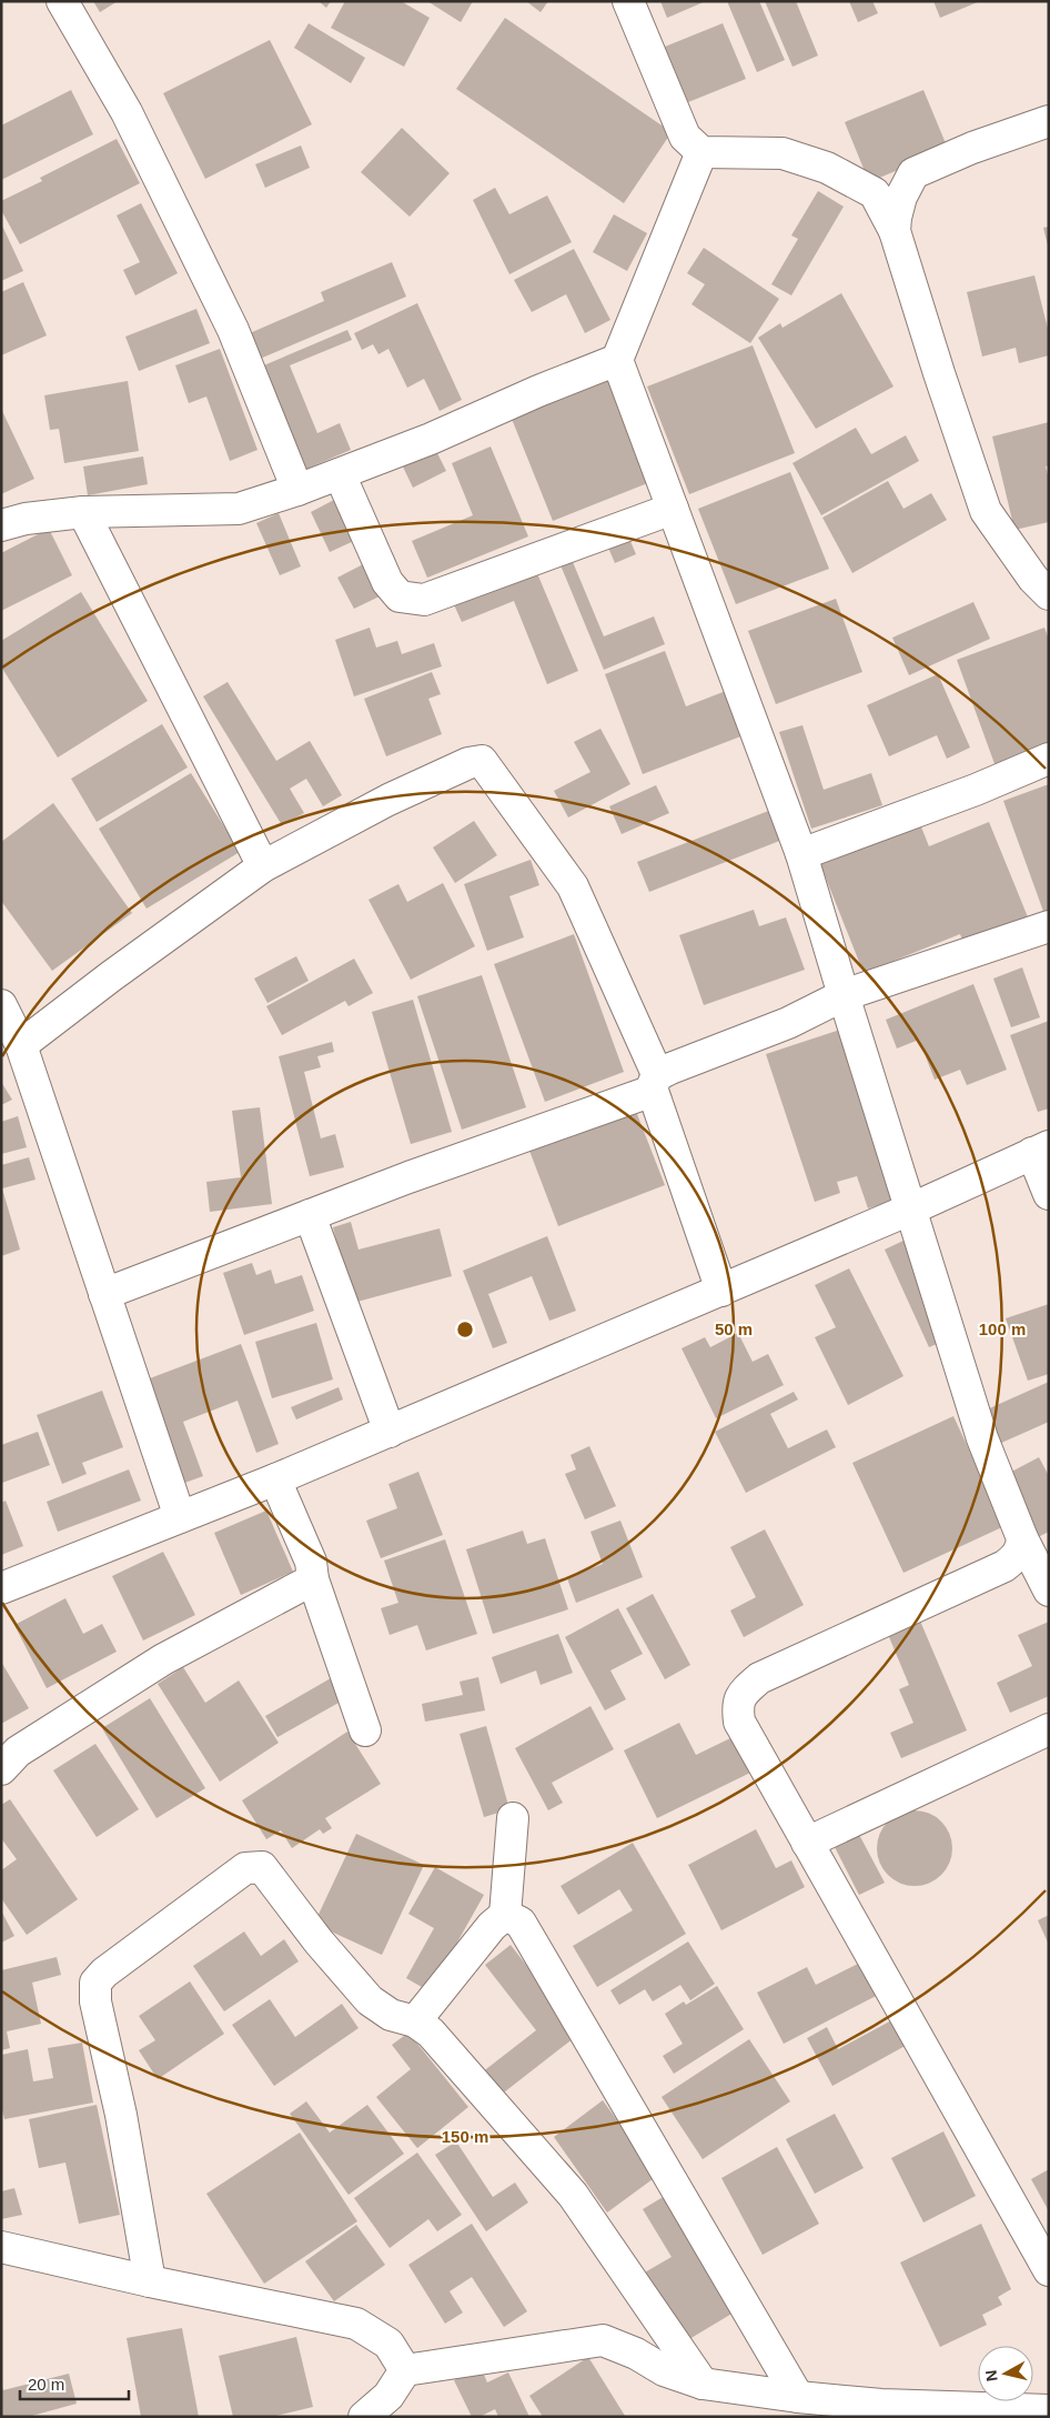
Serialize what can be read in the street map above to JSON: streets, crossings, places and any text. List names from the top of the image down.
{
  "scale_bar": "20 m",
  "north": "left",
  "rings": ["50 m", "100 m", "150 m"]
}
